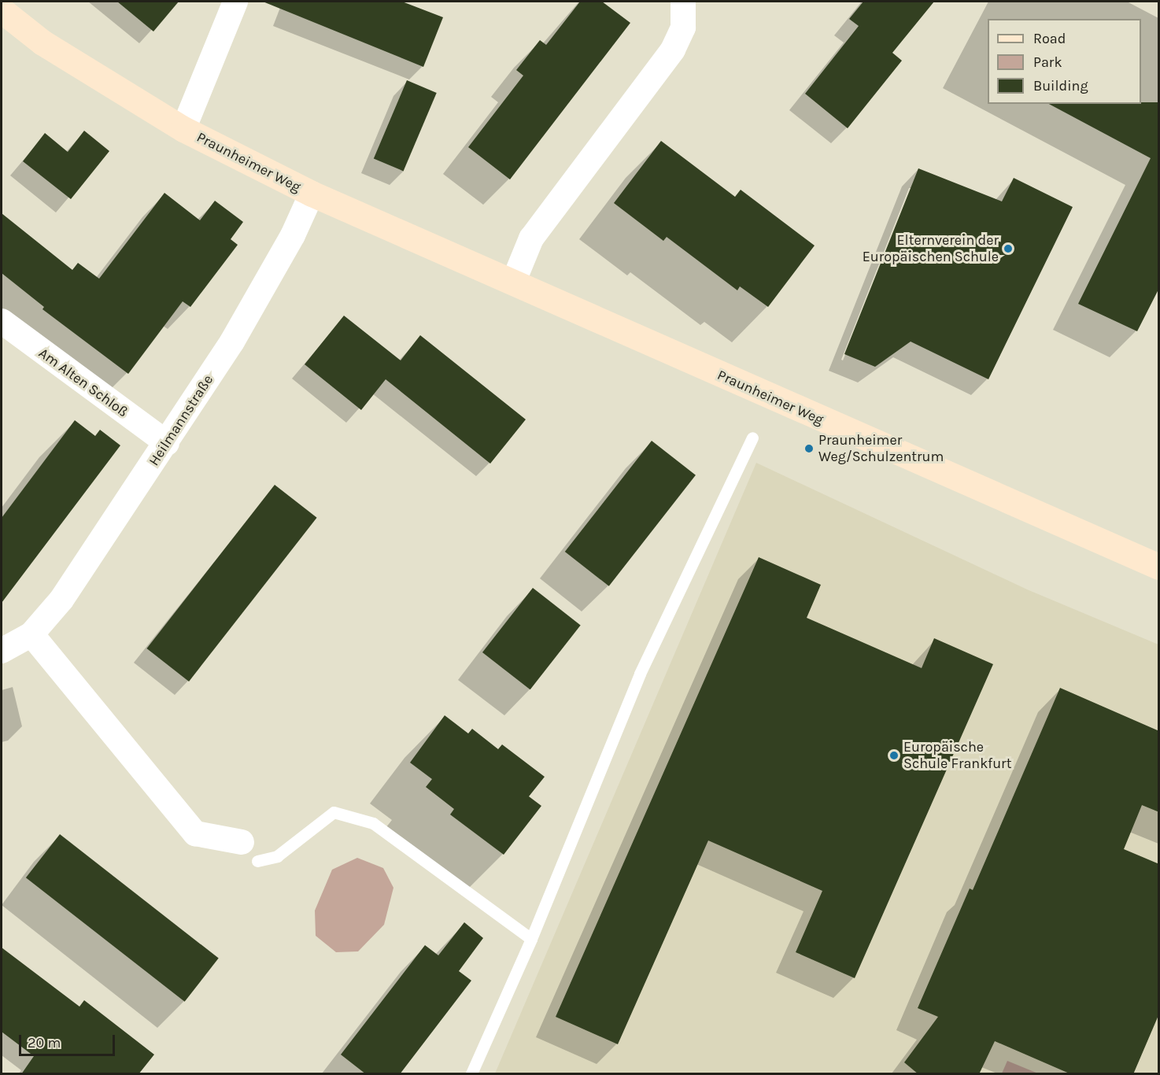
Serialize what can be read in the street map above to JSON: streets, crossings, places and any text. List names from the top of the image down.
{
  "streets": {
    "main road": ["Praunheimer Weg"],
    "street": ["Am Alten Schloß", "Heilmannstraße"]
  },
  "crossings": [
    ["Praunheimer Weg", "Heilmannstraße"],
    ["Am Alten Schloß", "Heilmannstraße"]
  ],
  "places": ["Elternverein der Europäischen Schule", "Praunheimer Weg/Schulzentrum", "Europäische Schule Frankfurt"],
  "legend": ["Road", "Park", "Building"],
  "scale_bar": "20 m"
}
